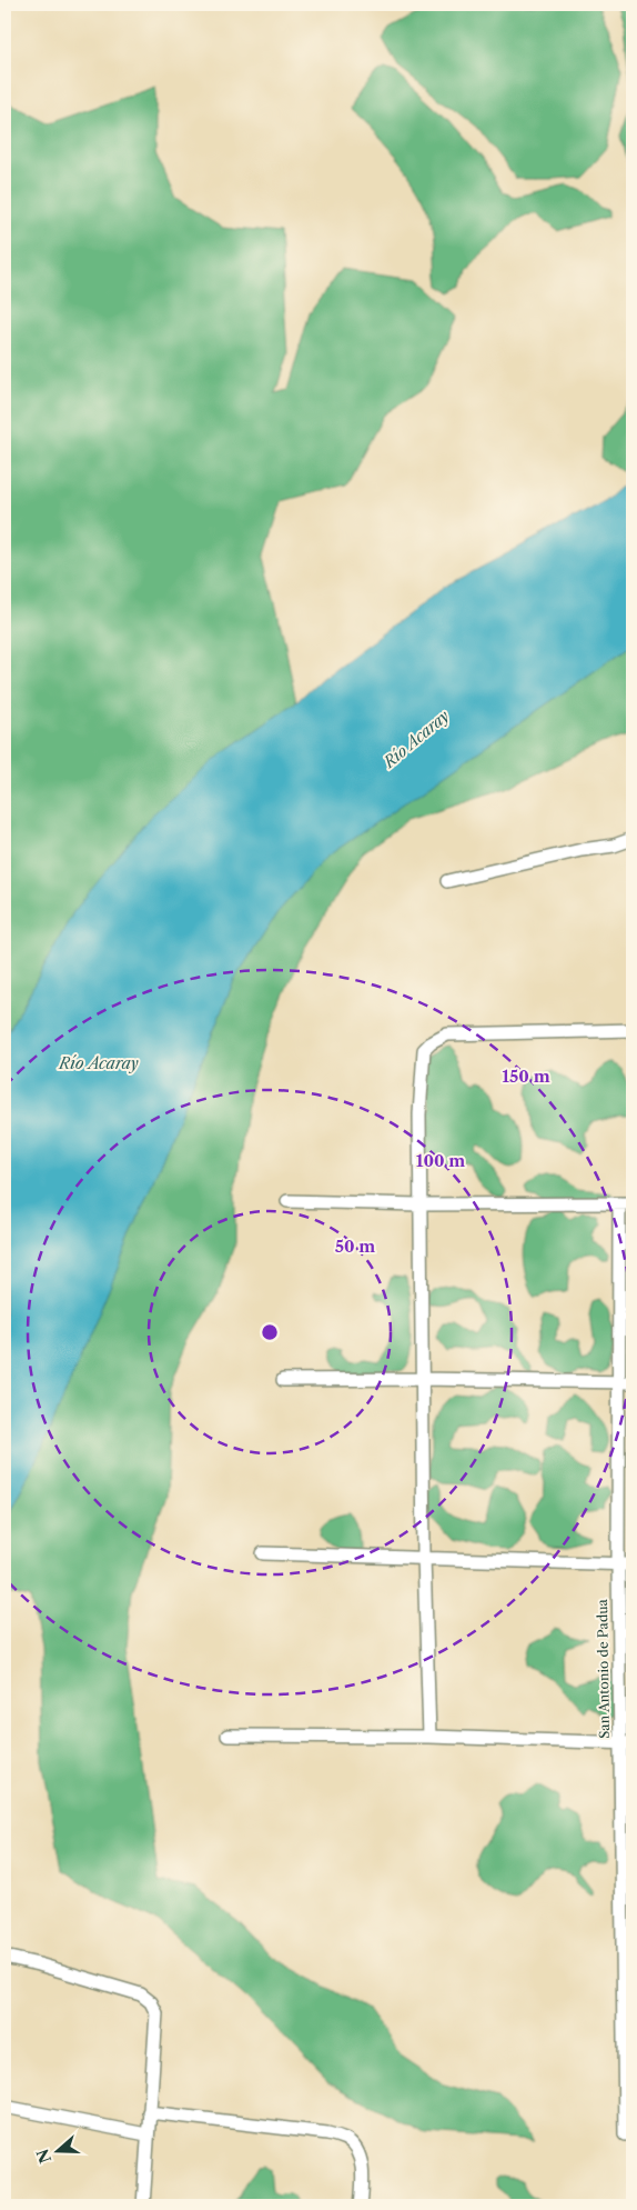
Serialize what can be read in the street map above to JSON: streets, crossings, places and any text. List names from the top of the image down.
{
  "streets": {
    "street": ["San Antonio de Padua"]
  },
  "water": ["Río Acaray"],
  "north": "left",
  "rings": ["150 m", "100 m", "50 m"]
}
